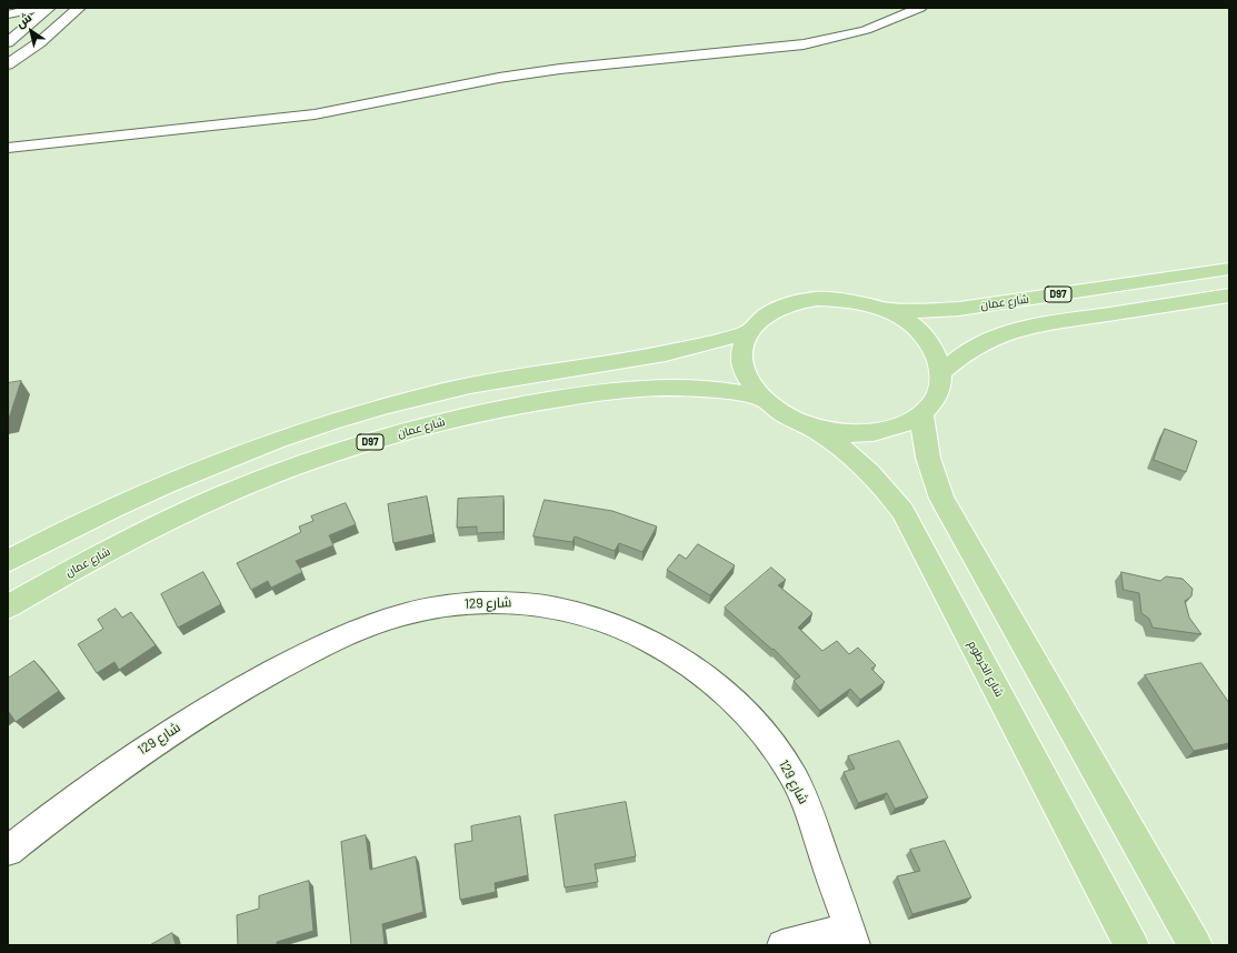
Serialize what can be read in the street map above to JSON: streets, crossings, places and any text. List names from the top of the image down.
{
  "streets": {
    "main road": ["D97", "شارع عمان", "شارع الخرطوم"],
    "street": ["شارع 129"]
  },
  "north": "top left"
}
